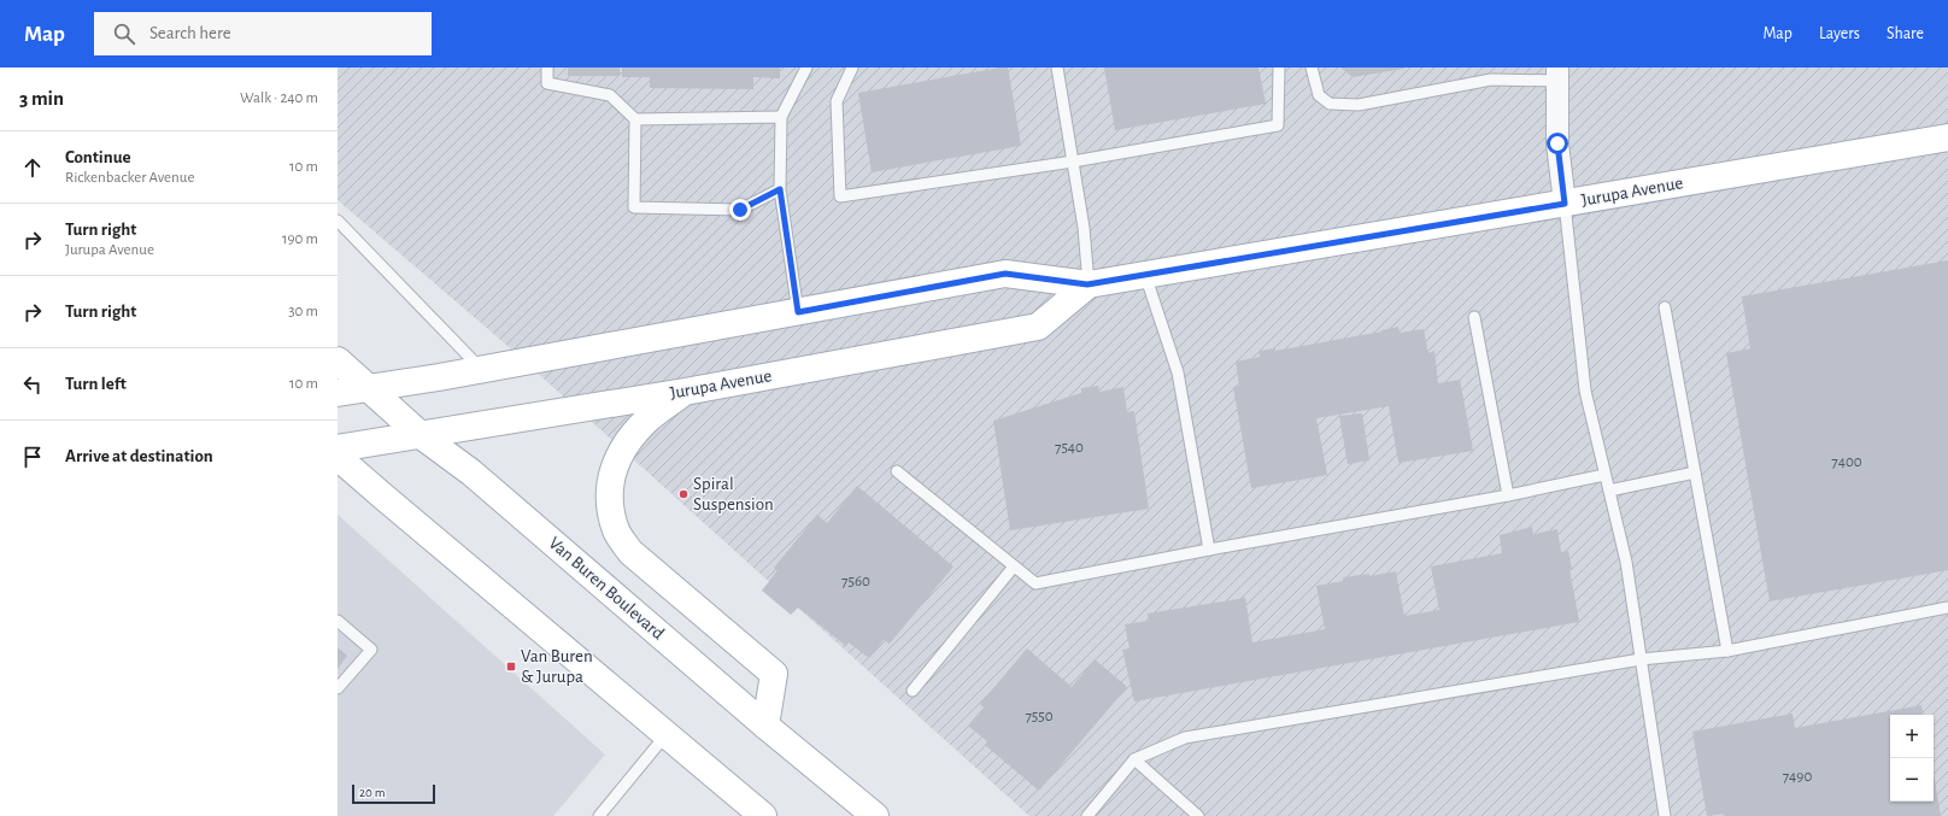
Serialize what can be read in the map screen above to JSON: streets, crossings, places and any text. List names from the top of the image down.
{
  "streets": {
    "main road": ["Jurupa Avenue", "Van Buren Boulevard"]
  },
  "crossings": [
    ["Jurupa Avenue", "Van Buren Boulevard"]
  ],
  "places": {
    "other": ["Spiral Suspension"],
    "transit": ["Van Buren & Jurupa"]
  },
  "house_numbers": [
    "7540",
    "7400",
    "7560",
    "7550",
    "7490"
  ],
  "scale_bar": "20 m",
  "page": {
    "header": "Map",
    "search": "Search here",
    "nav": ["Map", "Layers", "Share"],
    "heading": ["3 min", "Walk · 240 m"],
    "list": [
      ["Continue", "Rickenbacker Avenue", "10 m"],
      ["Turn right", "Jurupa Avenue", "190 m"],
      ["Turn right", "30 m"],
      ["Turn left", "10 m"],
      "Arrive at destination"
    ],
    "map_buttons": ["+", "−"],
    "scale": "20 m"
  }
}
